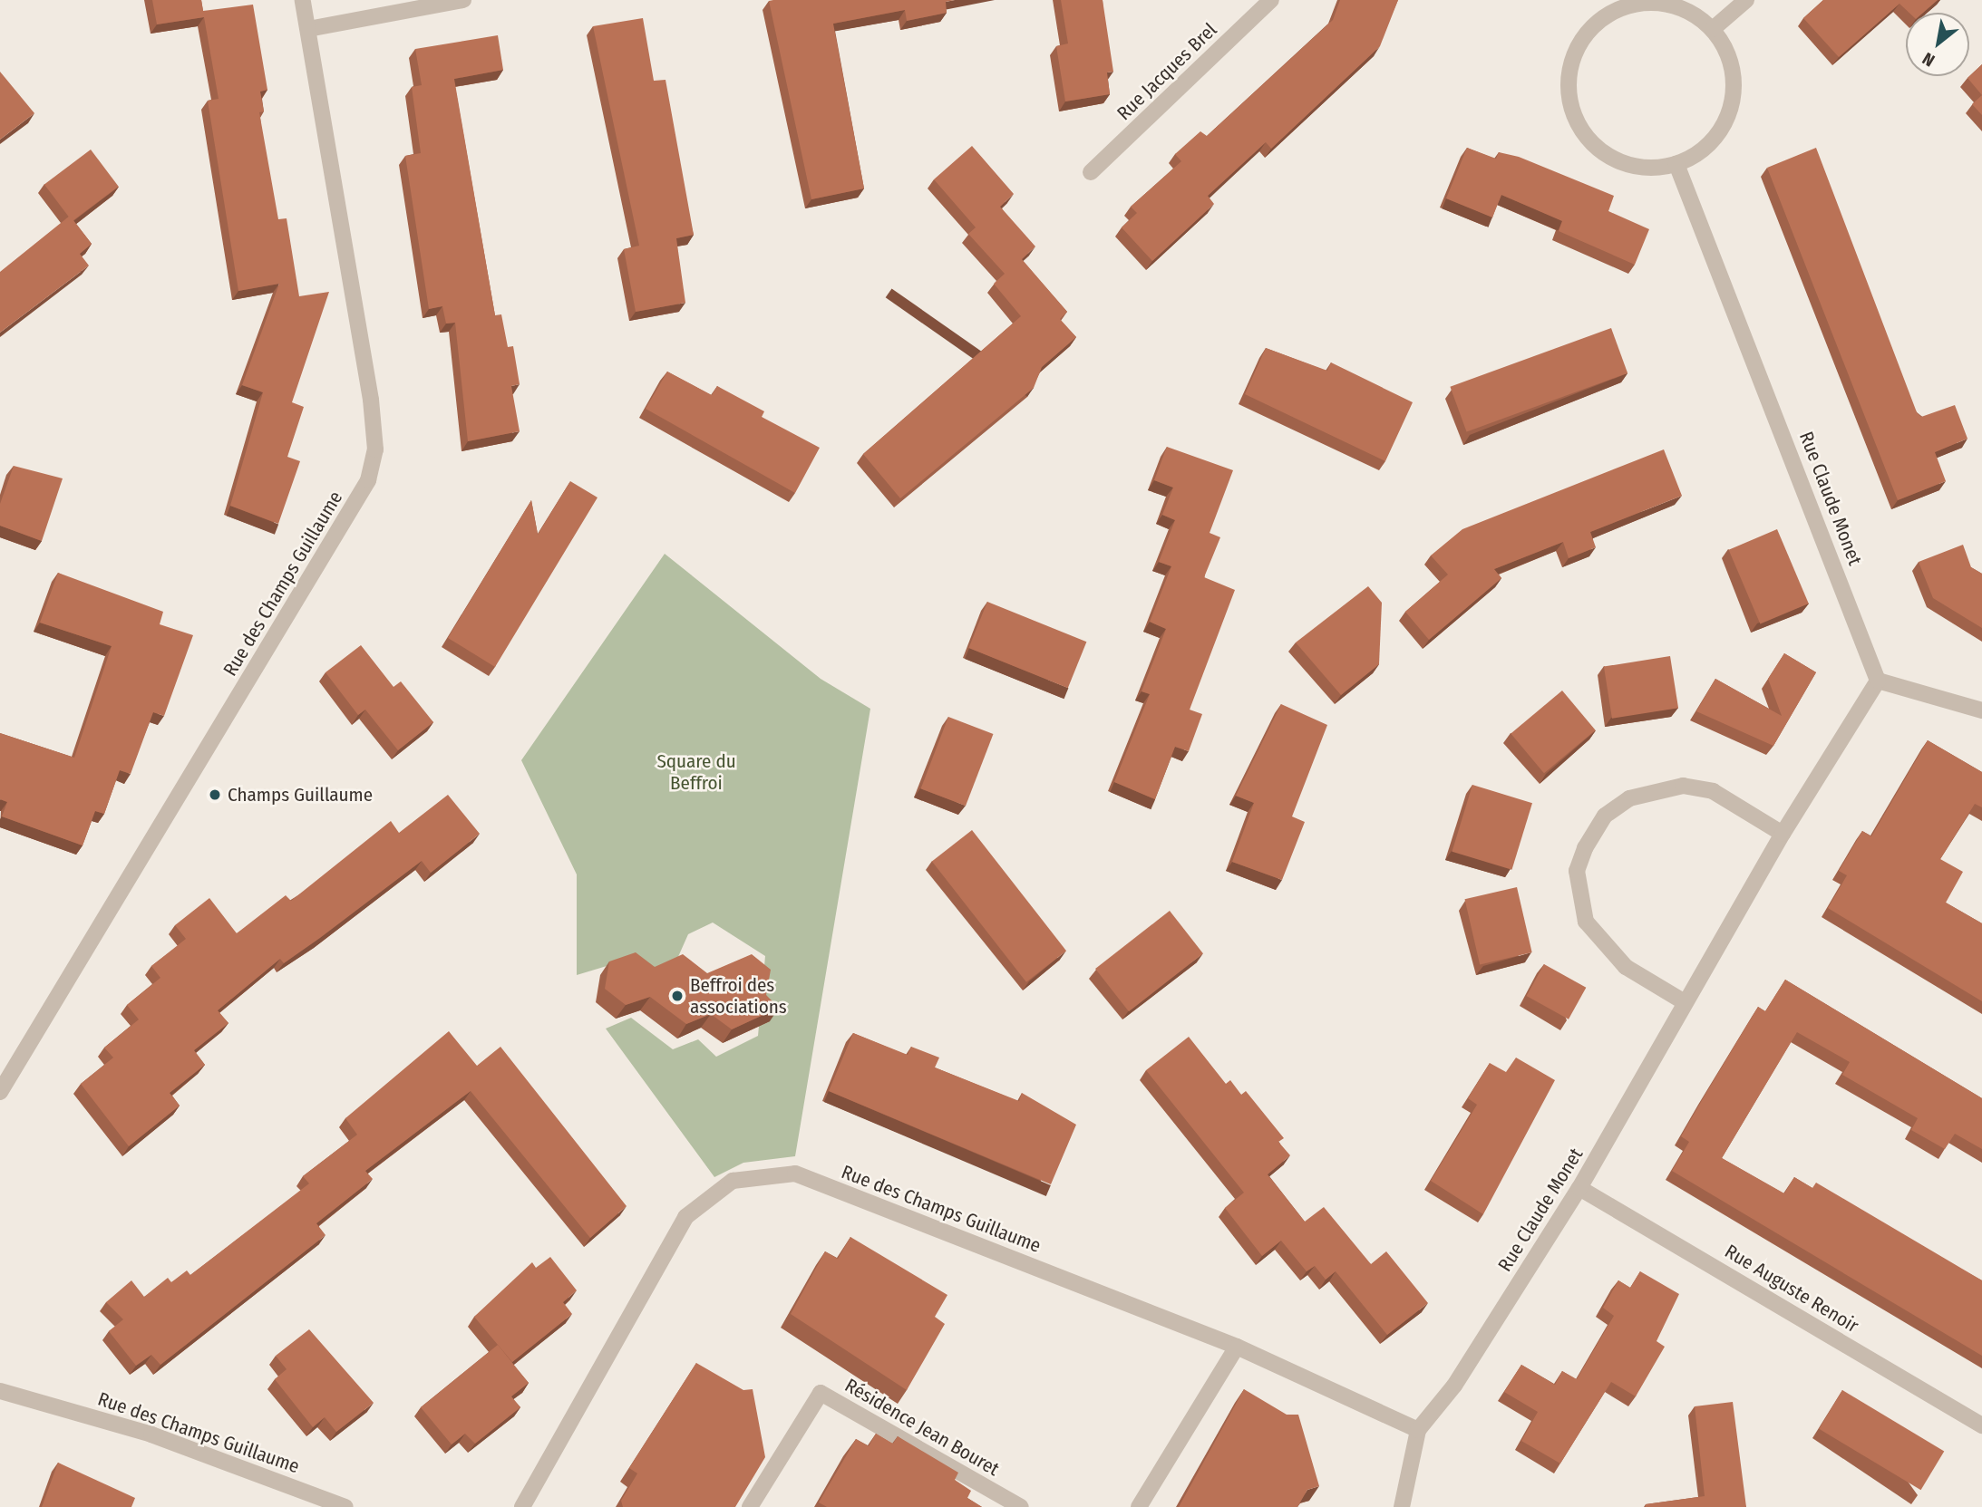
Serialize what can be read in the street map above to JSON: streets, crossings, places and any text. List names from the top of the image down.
{
  "streets": {
    "street": [
      "Rue Jacques Brel",
      "Rue Claude Monet",
      "Rue des Champs Guillaume",
      "Rue Auguste Renoir",
      "Résidence Jean Bouret"
    ]
  },
  "crossings": [
    ["Rue Claude Monet", "Rue des Champs Guillaume"],
    ["Rue Claude Monet", "Rue Auguste Renoir"]
  ],
  "parks": ["Square du Beffroi"],
  "places": ["Champs Guillaume", "Beffroi des associations"],
  "north": "bottom left"
}
